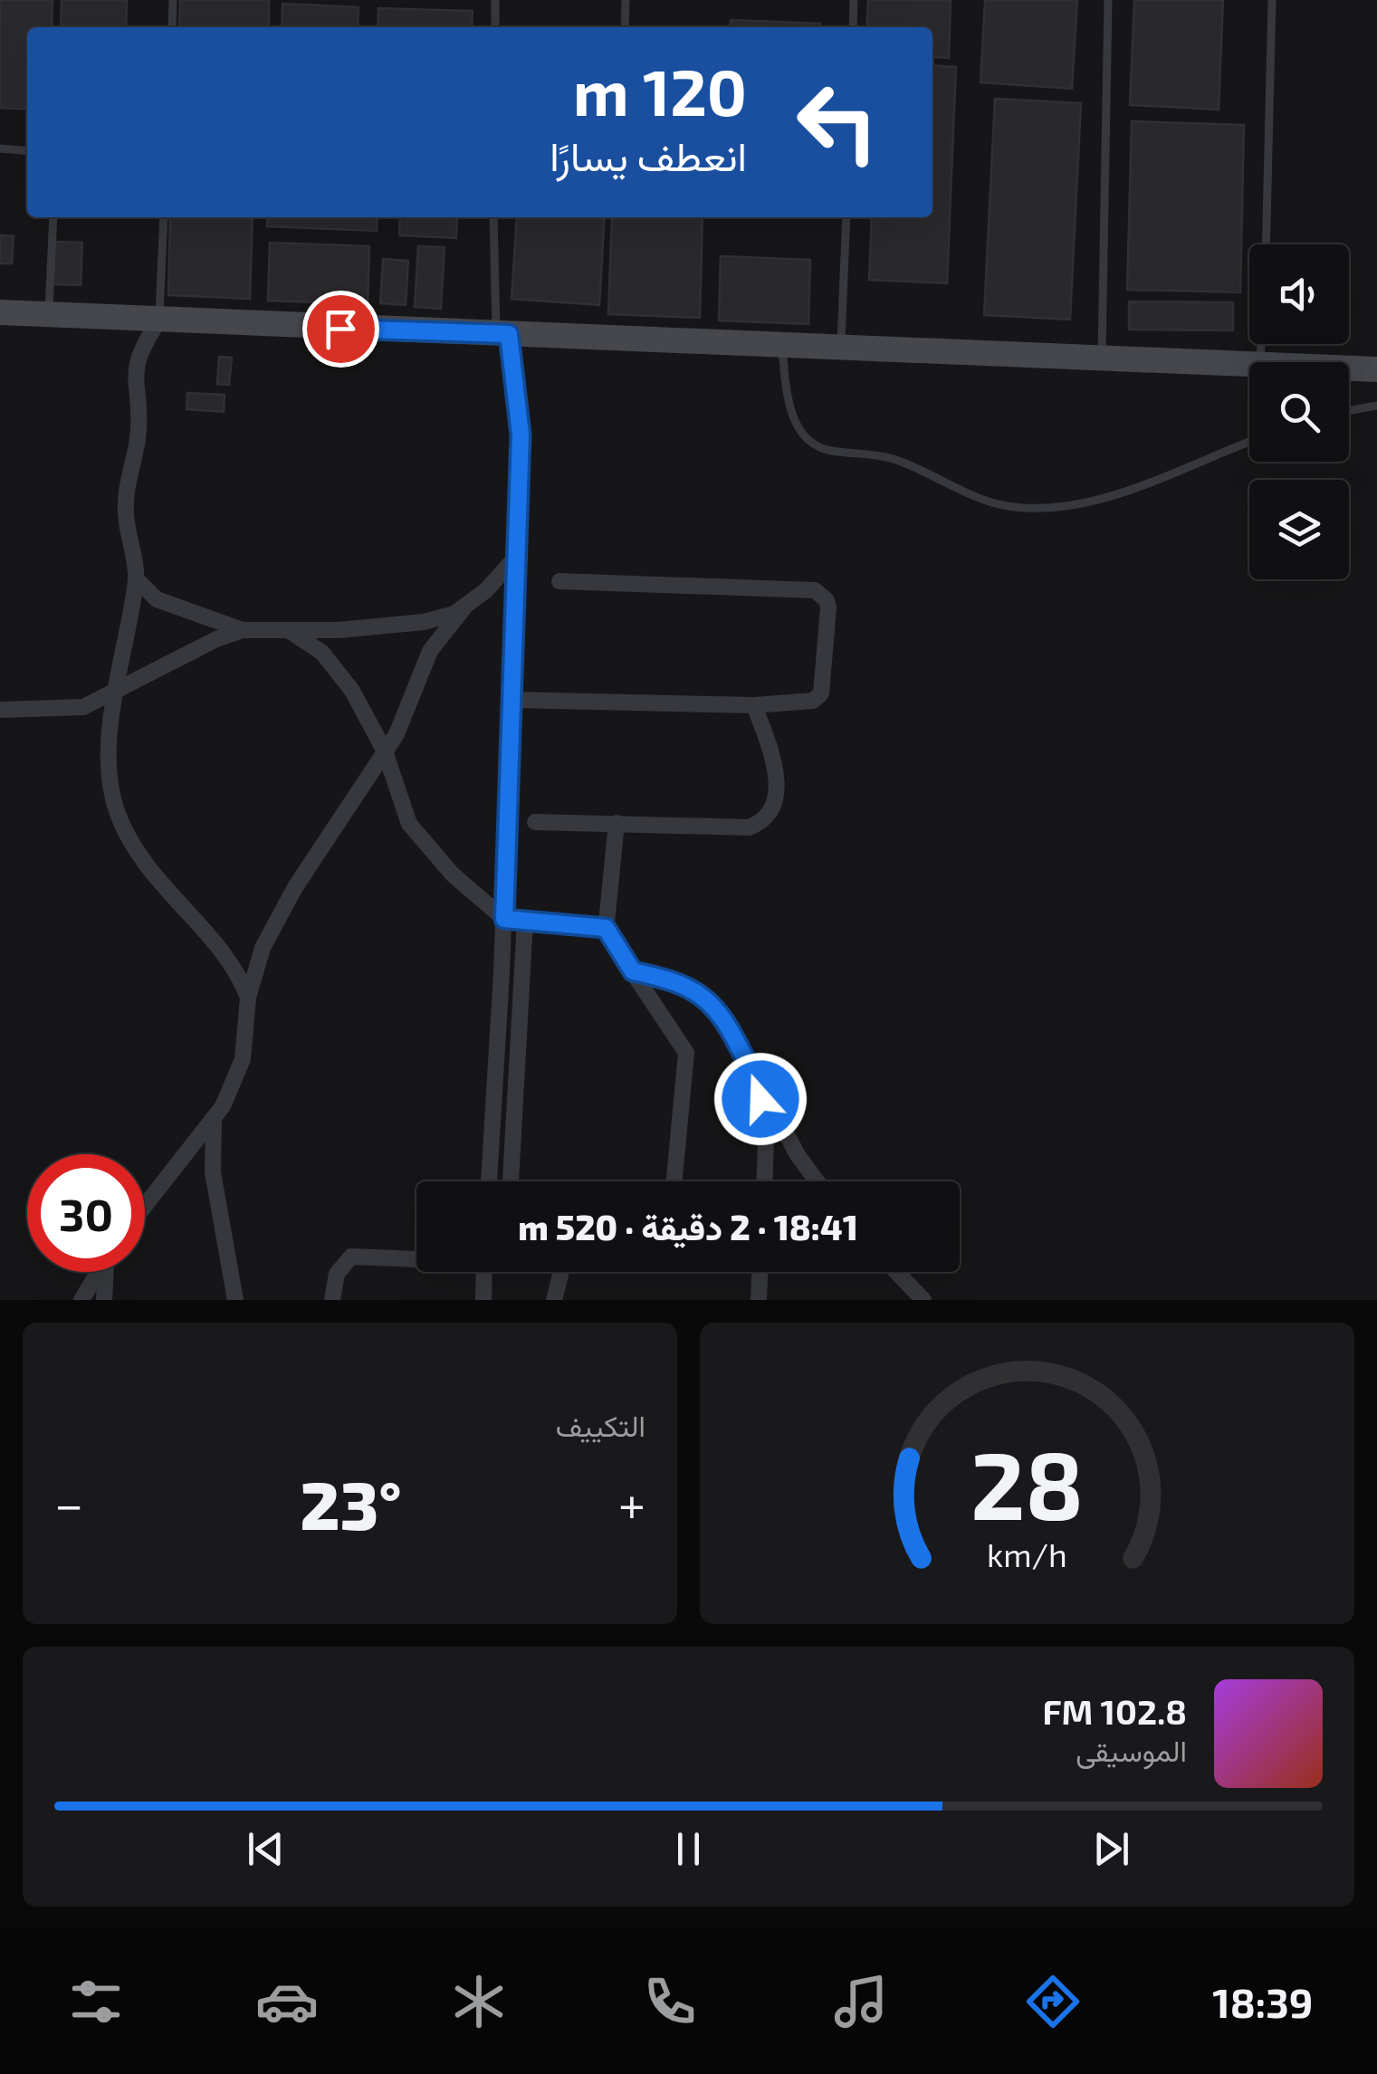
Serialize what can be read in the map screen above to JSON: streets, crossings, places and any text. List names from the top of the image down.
{
  "page": {
    "turn": ["120 m", "انعطف يسارًا"],
    "limit": "30",
    "trip": "18:41 · 2 دقيقة · 520 m",
    "tile": "التكييف",
    "heat": ["−", "23°", "+"],
    "song": ["102.8 FM", "الموسيقى"],
    "tabs": "18:39",
    "gauge": ["28", "km/h"]
  }
}
